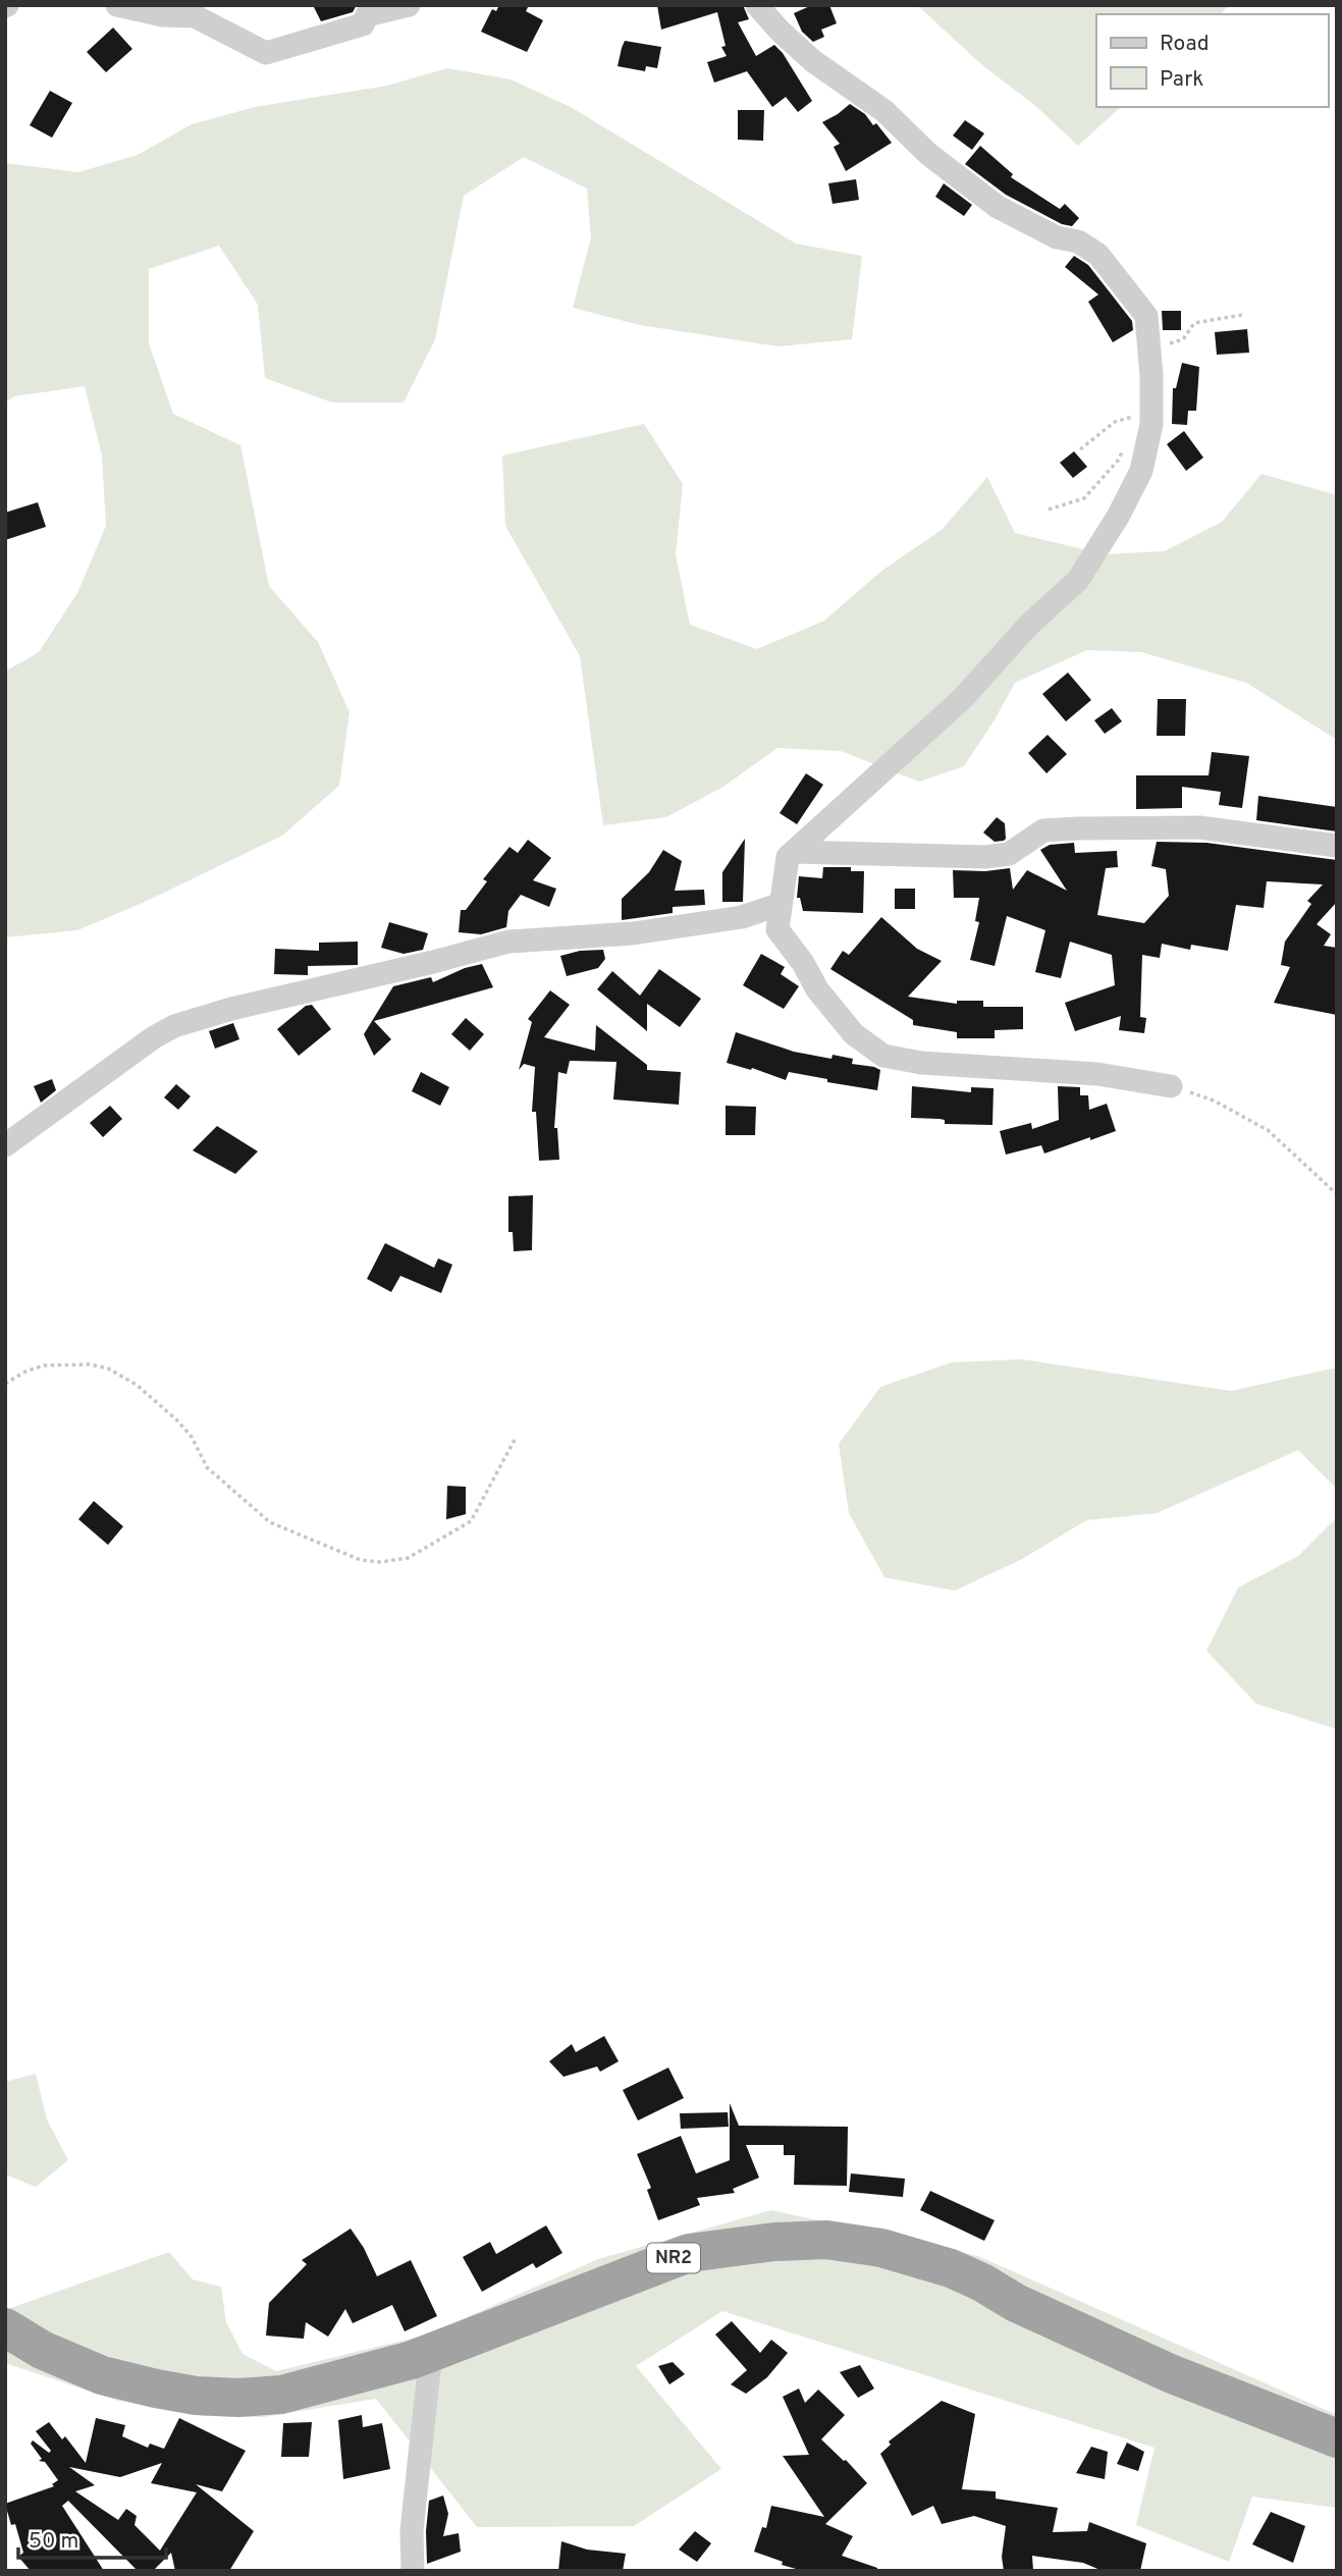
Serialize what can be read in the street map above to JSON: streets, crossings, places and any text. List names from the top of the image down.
{
  "streets": {
    "highway": ["NR2"]
  },
  "legend": ["Road", "Park"],
  "scale_bar": "50 m"
}
